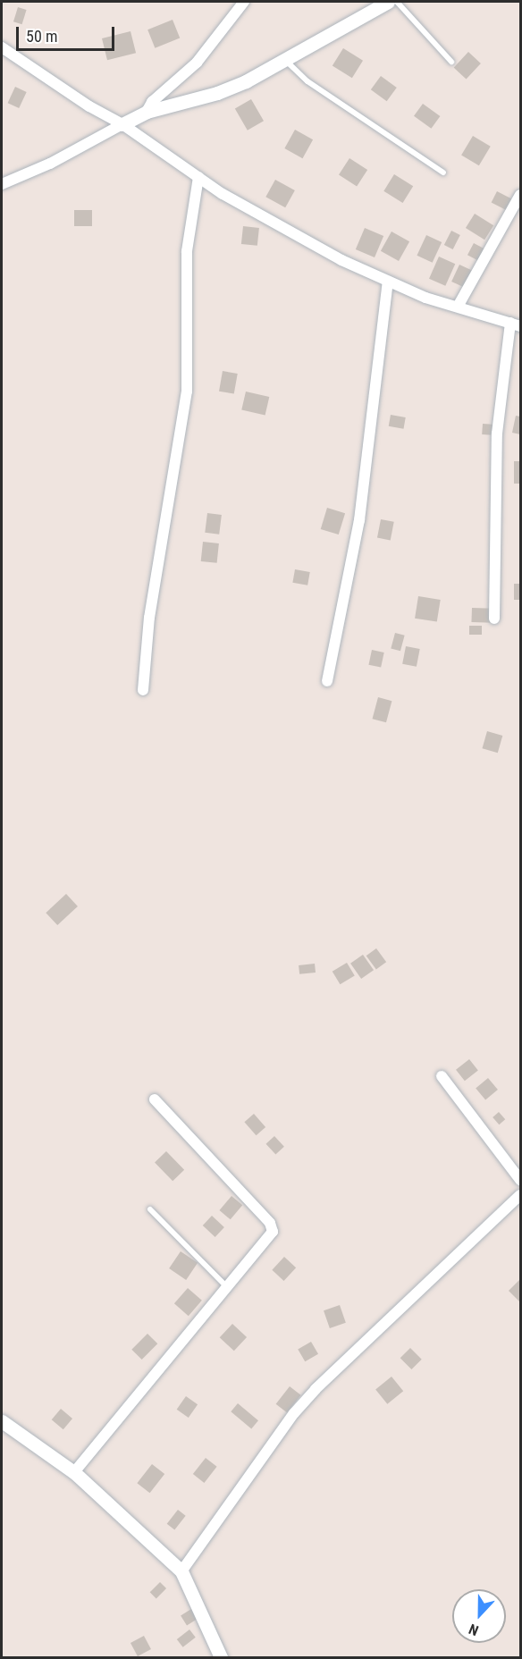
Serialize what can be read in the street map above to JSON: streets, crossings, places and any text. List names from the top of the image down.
{
  "scale_bar": "50 m",
  "north": "bottom"
}
